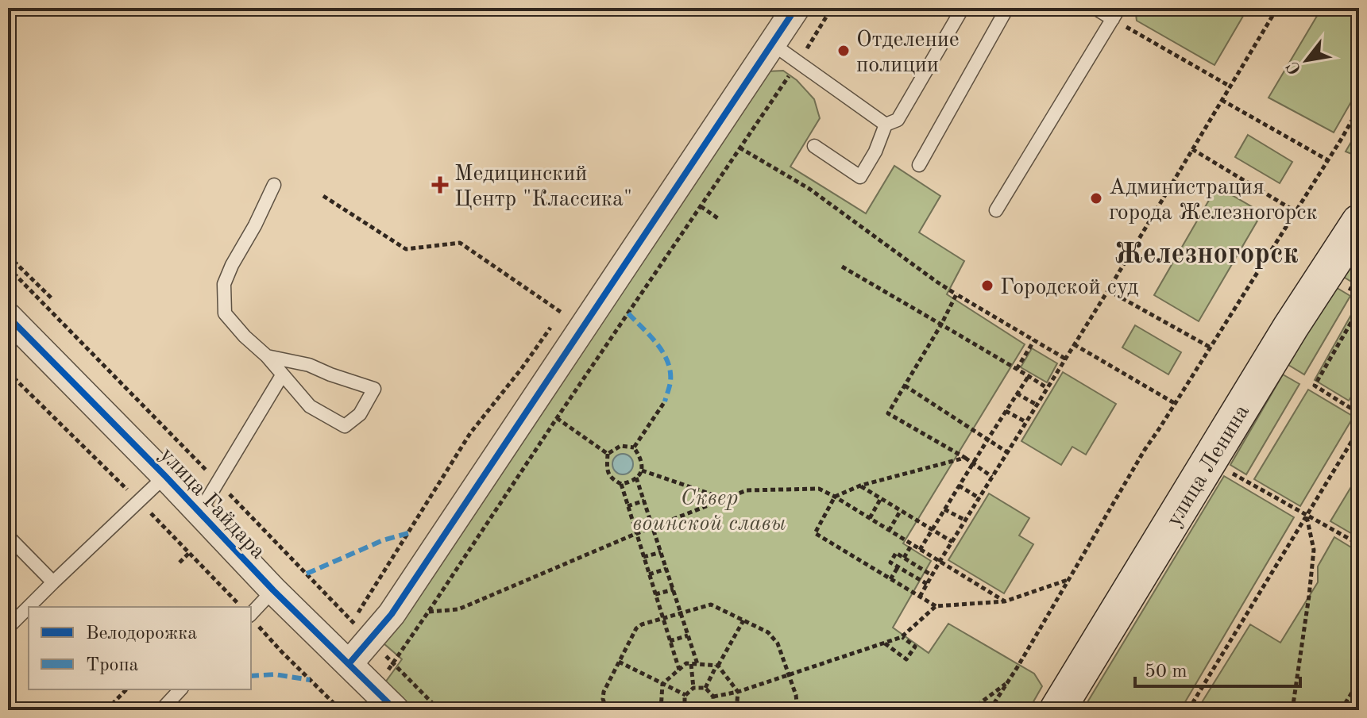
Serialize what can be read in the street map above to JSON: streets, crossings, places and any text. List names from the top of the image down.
{
  "streets": {
    "main road": ["улица Ленина"],
    "street": ["улица Гайдара"]
  },
  "districts": ["Железногорск"],
  "parks": ["Сквер воинской славы"],
  "places": {
    "other": ["Отделение полиции", "Администрация города Железногорск", "Городской суд"],
    "health": ["Медицинский Центр \"Классика\""]
  },
  "legend": ["Велодорожка", "Тропа"],
  "scale_bar": "50 m",
  "north": "bottom left"
}
